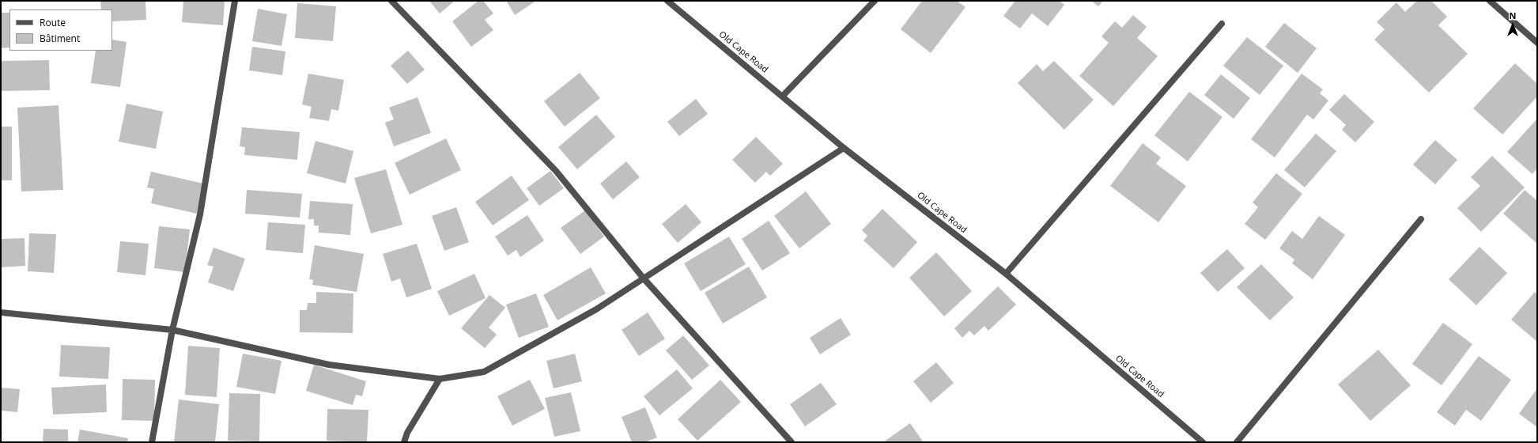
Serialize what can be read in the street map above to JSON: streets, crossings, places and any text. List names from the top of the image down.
{
  "streets": {
    "street": ["Old Cape Road"]
  },
  "legend": ["Route", "Bâtiment"],
  "north": "top"
}
